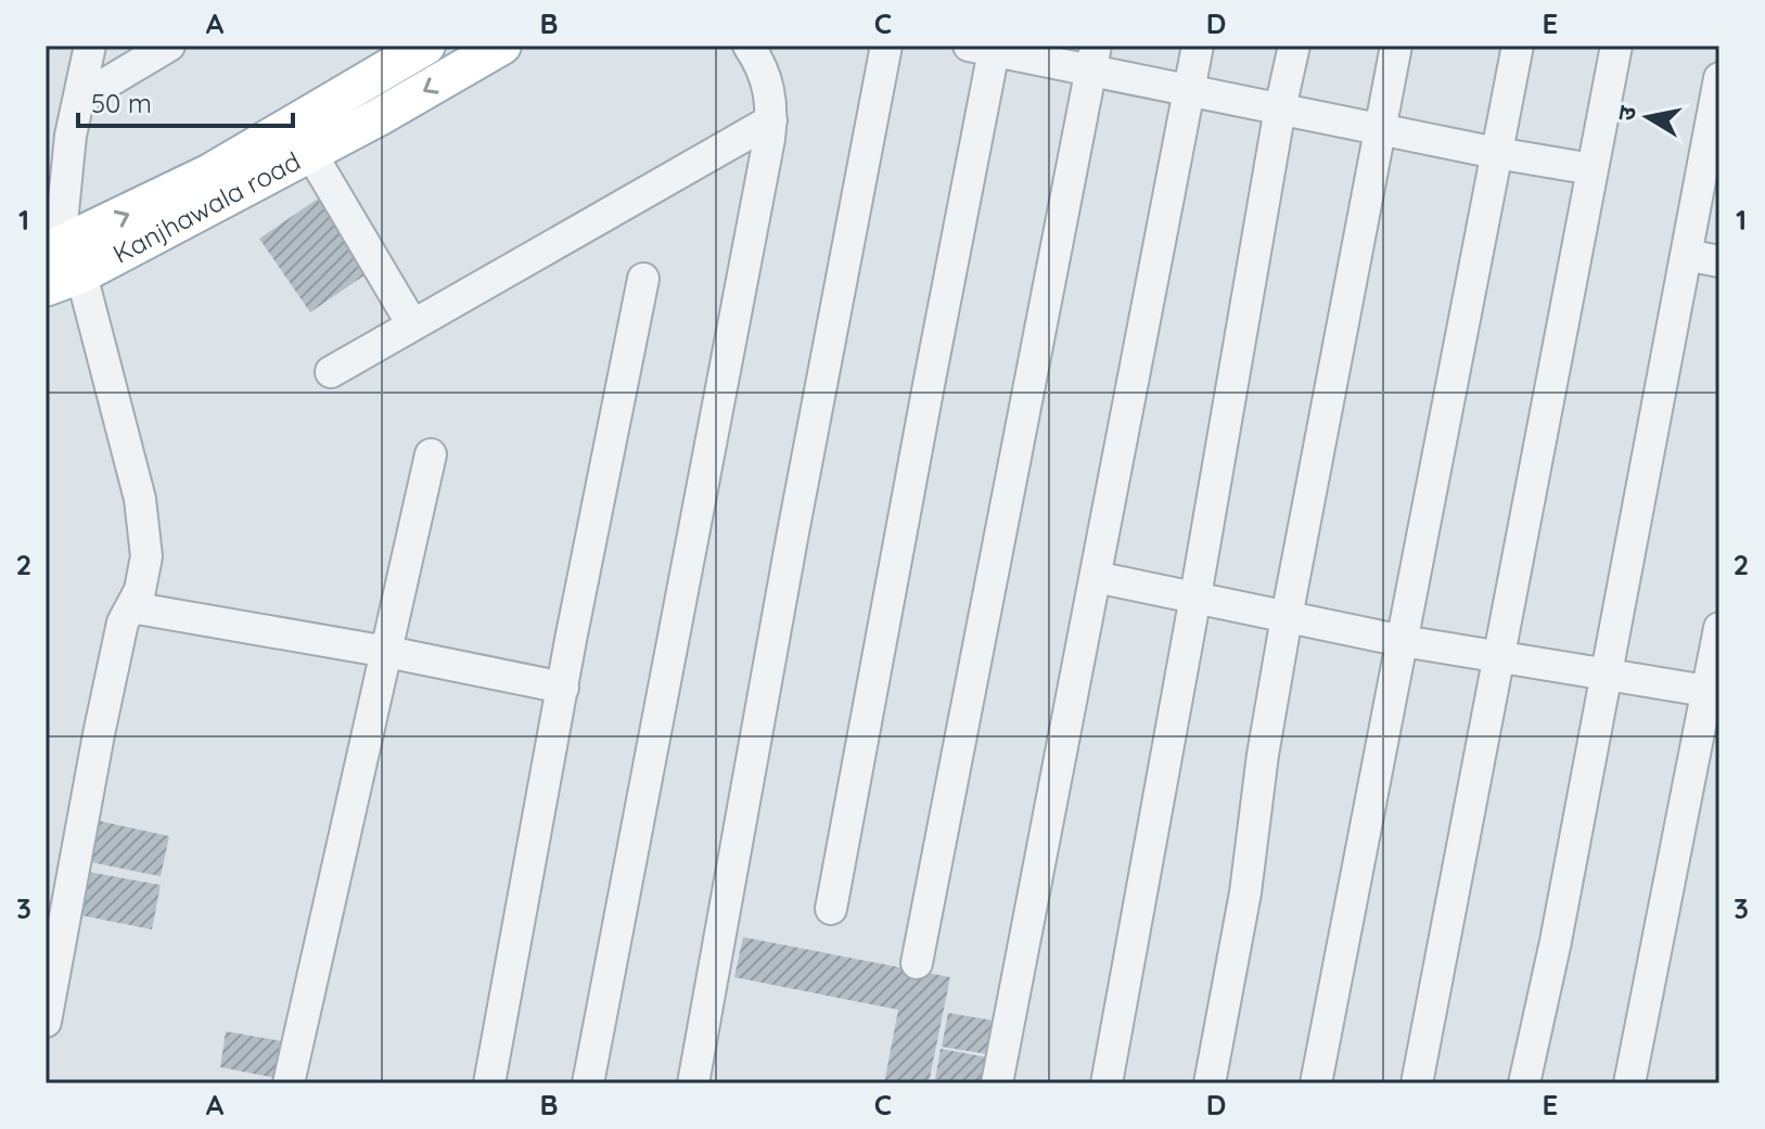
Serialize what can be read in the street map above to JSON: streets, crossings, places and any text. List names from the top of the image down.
{
  "streets": {
    "main road": ["Kanjhawala road"]
  },
  "scale_bar": "50 m",
  "north": "left",
  "grid": {
    "columns": [
      "A",
      "B",
      "C",
      "D",
      "E"
    ],
    "rows": ["1", "2", "3"]
  }
}
